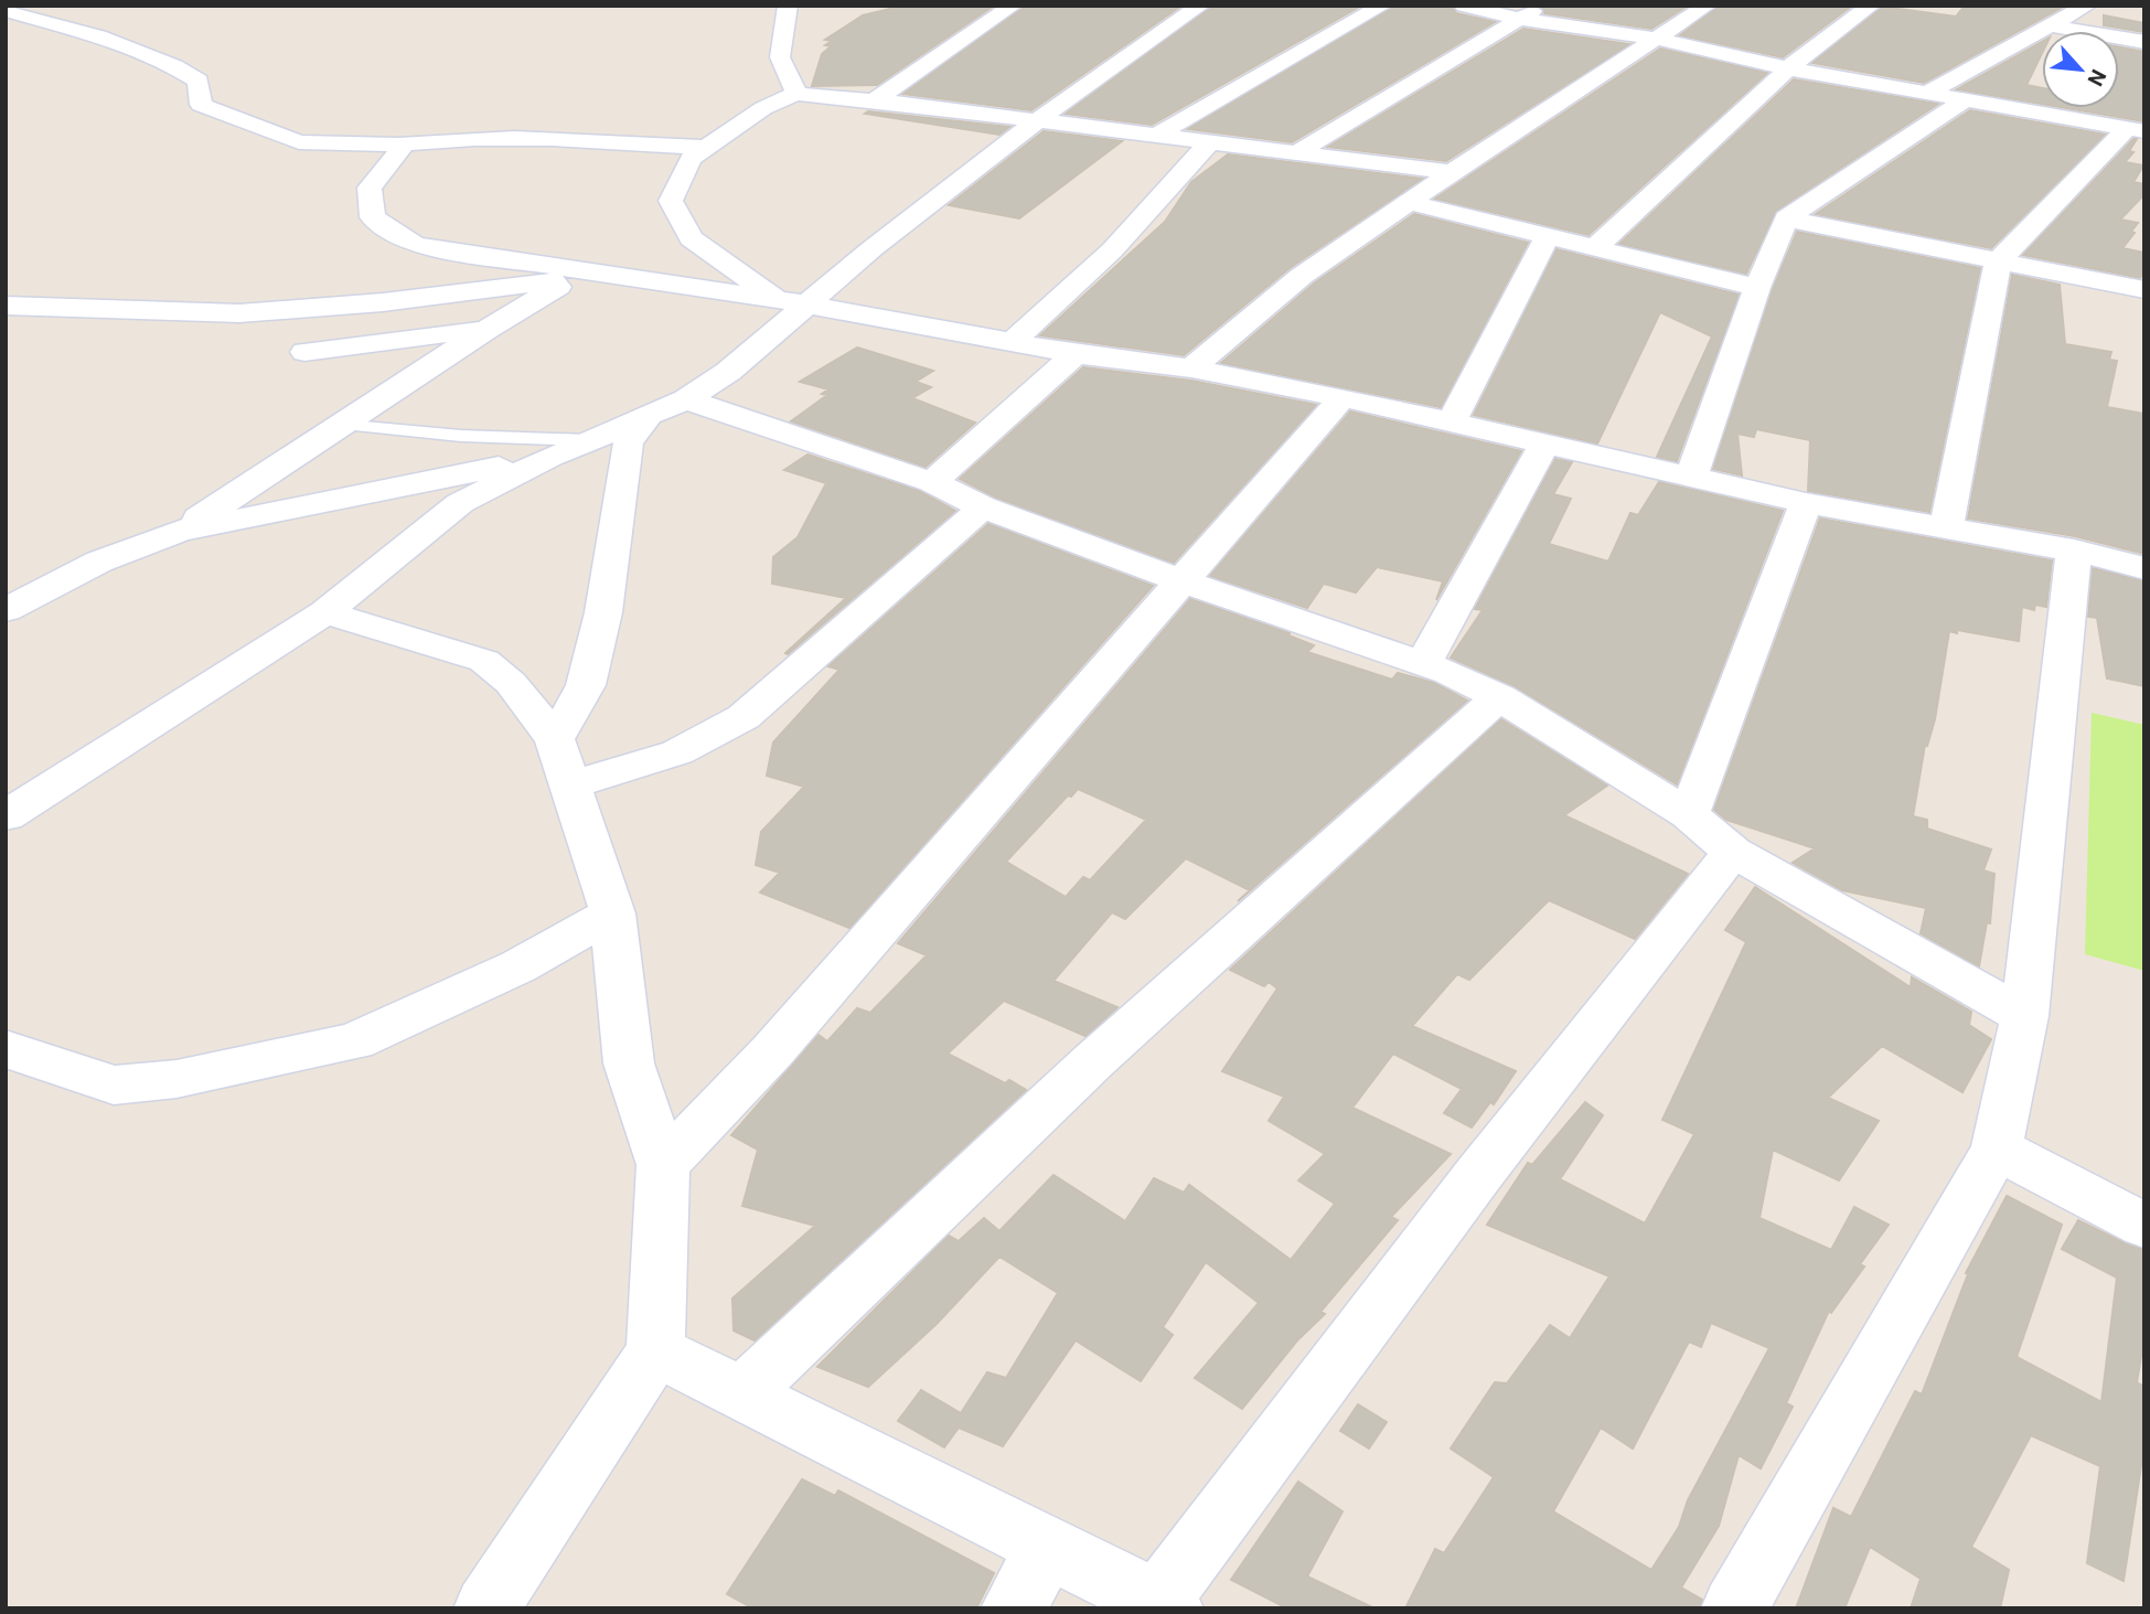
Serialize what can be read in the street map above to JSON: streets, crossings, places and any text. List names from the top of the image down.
{
  "north": "bottom right"
}
